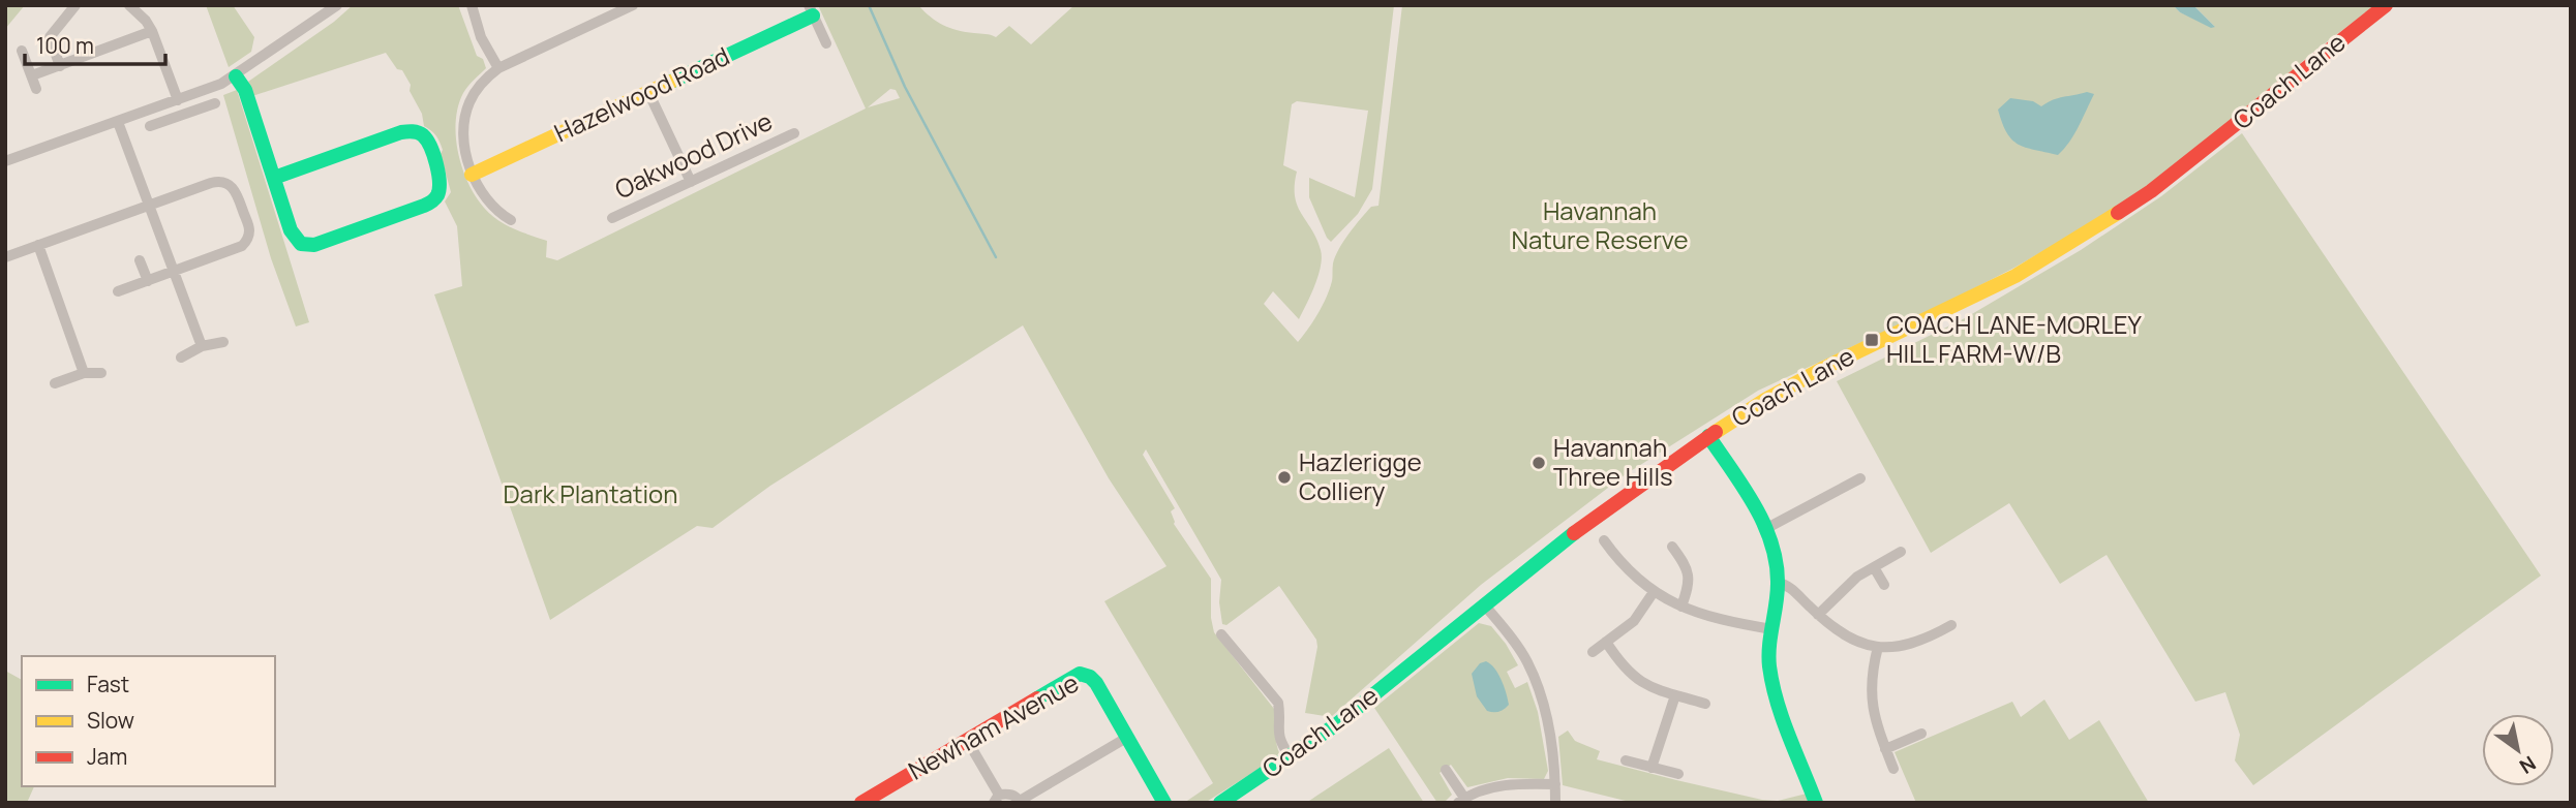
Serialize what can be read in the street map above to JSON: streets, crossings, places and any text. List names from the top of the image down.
{
  "streets": {
    "street": [
      "Coach Lane",
      "Hazelwood Road",
      "Oakwood Drive",
      "Newham Avenue"
    ]
  },
  "parks": ["Havannah Nature Reserve", "Dark Plantation"],
  "places": {
    "transit": ["COACH LANE-MORLEY HILL FARM-W/B"],
    "other": ["Havannah Three Hills", "Hazlerigge Colliery"]
  },
  "legend": ["Fast", "Slow", "Jam"],
  "scale_bar": "100 m",
  "north": "bottom right"
}
